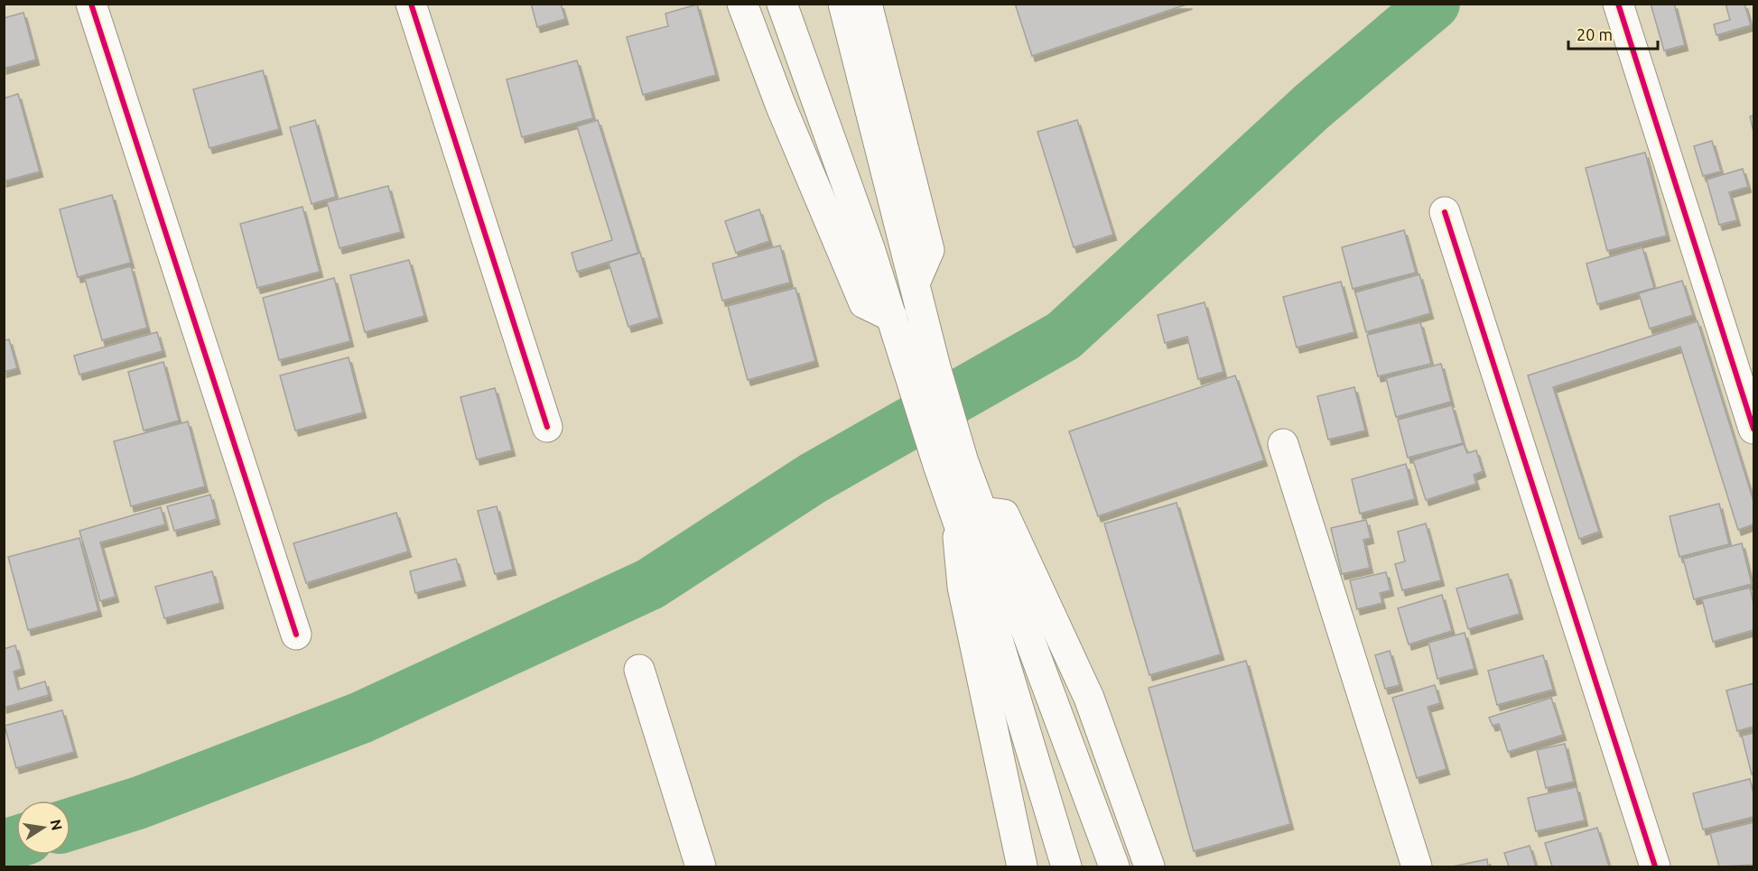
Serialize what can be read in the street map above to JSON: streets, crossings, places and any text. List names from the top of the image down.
{
  "scale_bar": "20 m",
  "north": "right"
}
